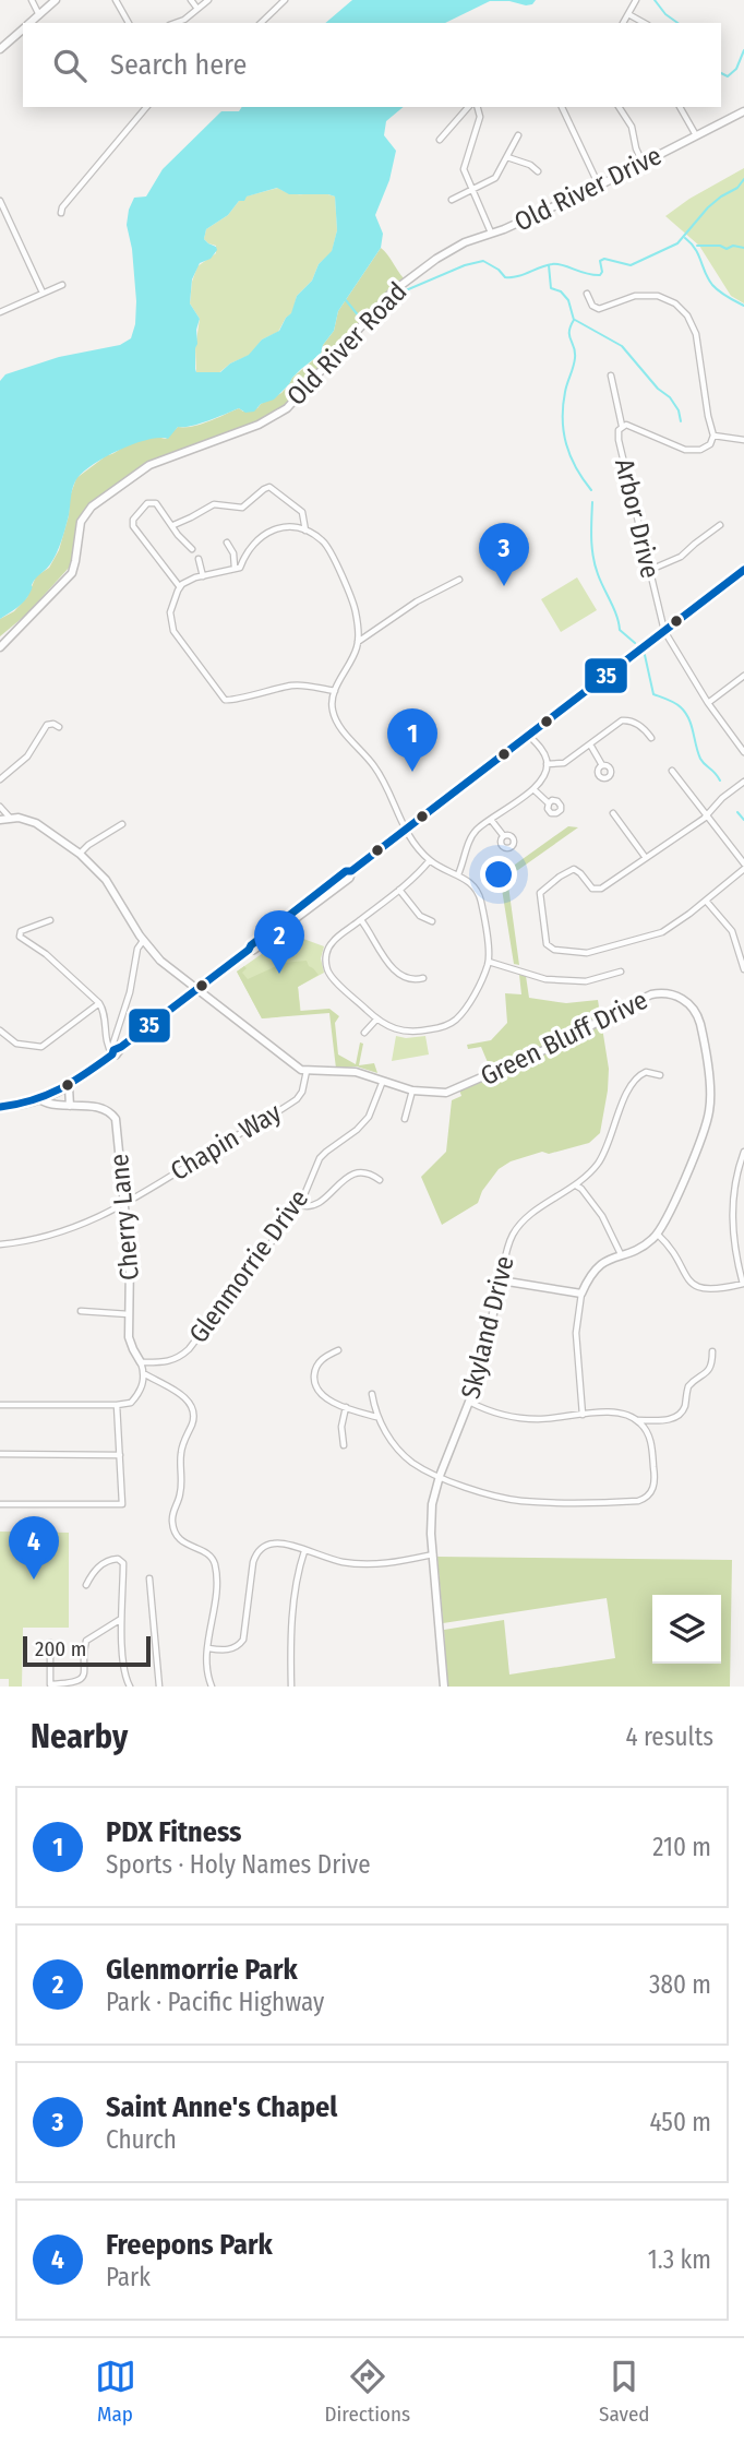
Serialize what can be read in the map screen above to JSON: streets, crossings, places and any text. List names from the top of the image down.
{
  "streets": {
    "street": [
      "Old River Drive",
      "Old River Road",
      "Arbor Drive",
      "Green Bluff Drive",
      "Chapin Way",
      "Cherry Lane",
      "Glenmorrie Drive",
      "Skyland Drive"
    ]
  },
  "crossings": [
    ["Old River Drive", "Old River Road"],
    ["Green Bluff Drive", "Glenmorrie Drive"],
    ["Chapin Way", "Cherry Lane"],
    ["Cherry Lane", "Glenmorrie Drive"]
  ],
  "lines": ["transit line 35"],
  "scale_bar": "200 m",
  "page": {
    "search": "Search here",
    "pins": [
      "3",
      "1",
      "2",
      "4"
    ],
    "scale": "200 m",
    "heading": ["Nearby", "4 results"],
    "list": [
      {
        "mark": "1",
        "name": "PDX Fitness",
        "note": "Sports · Holy Names Drive",
        "value": "210 m"
      },
      {
        "mark": "2",
        "name": "Glenmorrie Park",
        "note": "Park · Pacific Highway",
        "value": "380 m"
      },
      {
        "mark": "3",
        "name": "Saint Anne's Chapel",
        "note": "Church",
        "value": "450 m"
      },
      {
        "mark": "4",
        "name": "Freepons Park",
        "note": "Park",
        "value": "1.3 km"
      }
    ],
    "nav": ["Map", "Directions", "Saved"]
  }
}
